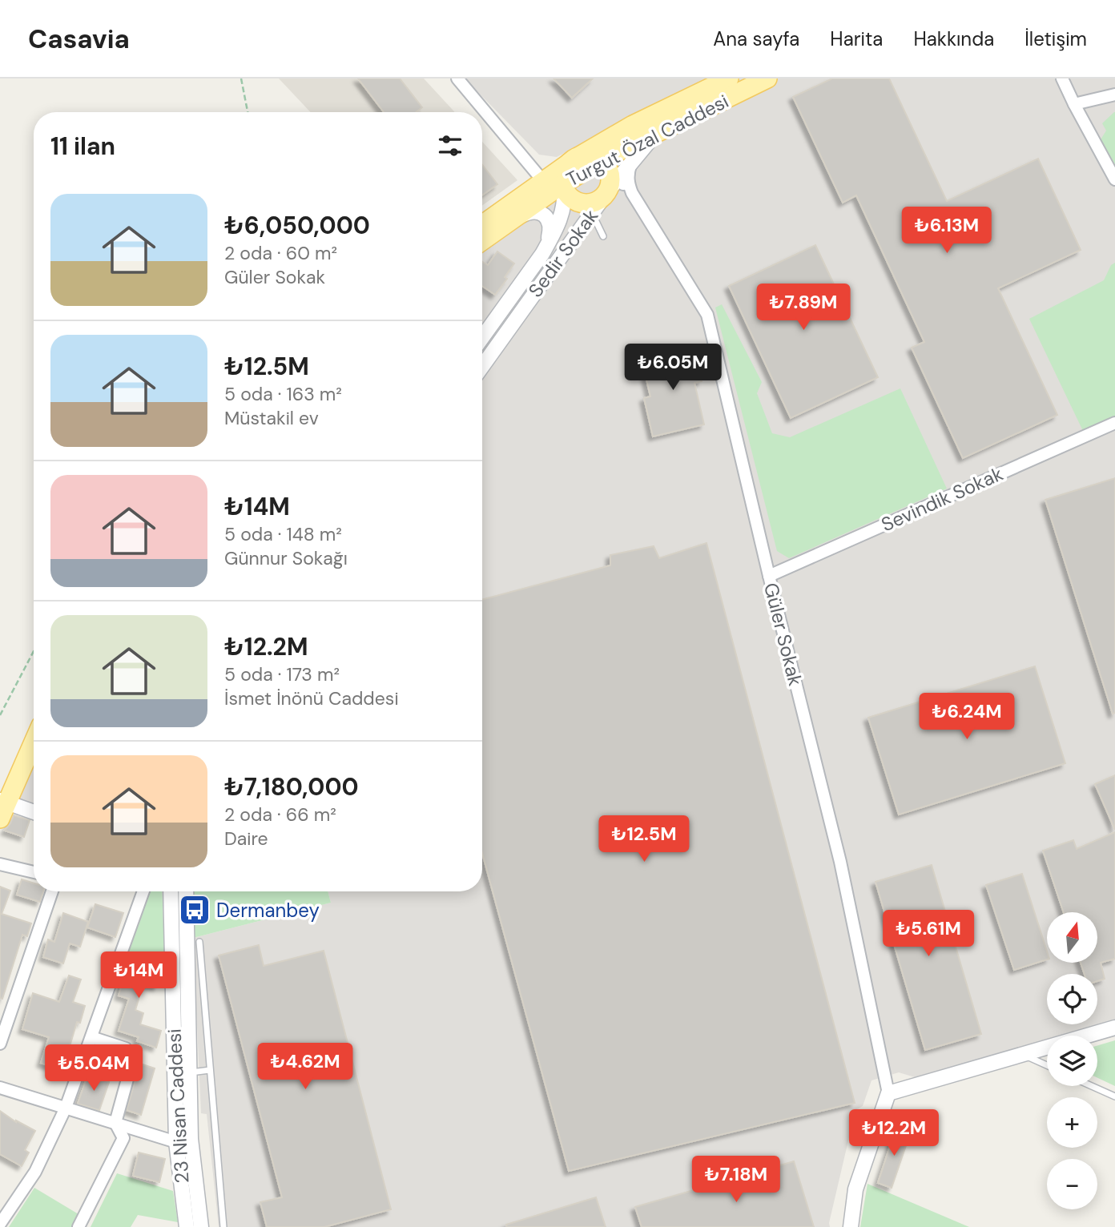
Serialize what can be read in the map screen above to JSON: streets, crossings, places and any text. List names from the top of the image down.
{
  "streets": {
    "main road": ["Turgut Özal Caddesi"],
    "street": [
      "Sedir Sokak",
      "Sevindik Sokak",
      "Güler Sokak",
      "23 Nisan Caddesi"
    ]
  },
  "crossings": [
    ["Turgut Özal Caddesi", "Sedir Sokak"],
    ["Turgut Özal Caddesi", "Güler Sokak"],
    ["Sedir Sokak", "Güler Sokak"],
    ["Sevindik Sokak", "Güler Sokak"]
  ],
  "places": {
    "bus stop": ["Dermanbey"]
  },
  "north": "top",
  "page": {
    "header": "Casavia",
    "nav": [
      "Ana sayfa",
      "Harita",
      "Hakkında",
      "İletişim"
    ],
    "heading": "11 ilan",
    "list": [
      {
        "name": "₺6,050,000",
        "note": "2 oda · 60 m² · Güler Sokak"
      },
      {
        "name": "₺12.5M",
        "note": "5 oda · 163 m² · Müstakil ev"
      },
      {
        "name": "₺14M",
        "note": "5 oda · 148 m² · Günnur Sokağı"
      },
      {
        "name": "₺12.2M",
        "note": "5 oda · 173 m² · İsmet İnönü Caddesi"
      },
      {
        "name": "₺7,180,000",
        "note": "2 oda · 66 m² · Daire"
      }
    ],
    "price": [
      "₺6.13M",
      "₺7.89M",
      "₺6.05M",
      "₺6.24M",
      "₺12.5M",
      "₺5.61M",
      "₺14M",
      "₺4.62M",
      "₺5.04M",
      "₺12.2M",
      "₺7.18M"
    ],
    "map_buttons": ["+", "−"]
  }
}
